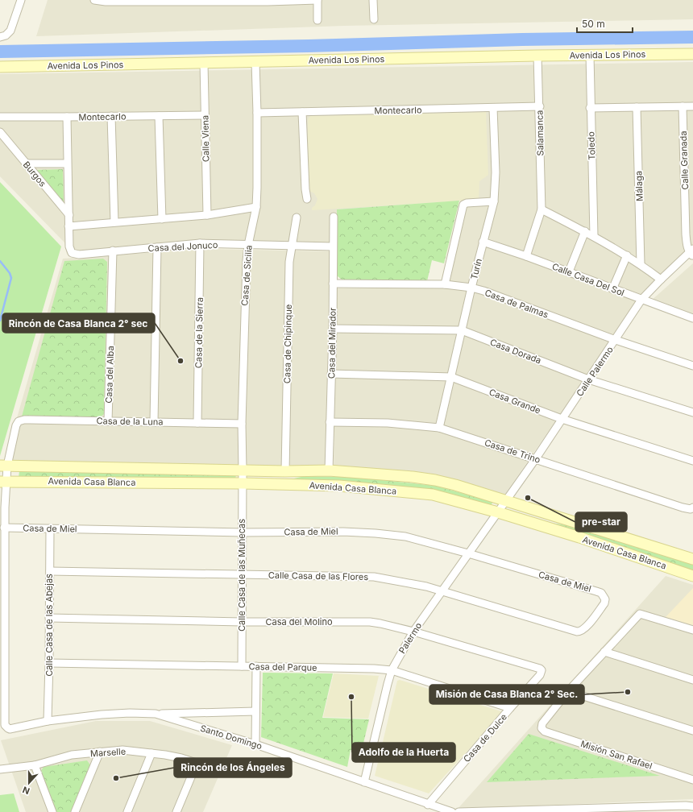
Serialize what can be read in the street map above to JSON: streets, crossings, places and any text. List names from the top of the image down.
{
  "streets": {
    "street": [
      "Avenida Los Pinos",
      "Montecarlo",
      "Salamanca",
      "Calle Viena",
      "Toledo",
      "Calle Granada",
      "Burgos",
      "Málaga",
      "Casa del Jonuco",
      "Turín",
      "Casa de Sicilia",
      "Calle Casa Del Sol",
      "Casa de Palmas",
      "Casa de la Sierra",
      "Casa del Mirador",
      "Casa de Chipinque",
      "Casa Dorada",
      "Calle Palermo",
      "Casa del Alba",
      "Casa Grande",
      "Casa de la Luna",
      "Casa de Trino",
      "Avenida Casa Blanca",
      "Casa de Miel",
      "Calle Casa de las Muñecas",
      "Calle Casa de las Flores",
      "Casa del Molino",
      "Calle Casa de las Abejas",
      "Palermo",
      "Casa del Parque",
      "Santo Domingo",
      "Casa de Dulce",
      "Marselle",
      "Misión San Rafael"
    ]
  },
  "crossings": [
    ["Avenida Los Pinos", "Salamanca"],
    ["Avenida Los Pinos", "Calle Viena"],
    ["Avenida Los Pinos", "Toledo"],
    ["Avenida Los Pinos", "Casa de Sicilia"],
    ["Montecarlo", "Salamanca"],
    ["Montecarlo", "Calle Viena"],
    ["Montecarlo", "Turín"],
    ["Montecarlo", "Casa de Sicilia"],
    ["Salamanca", "Calle Casa Del Sol"],
    ["Calle Granada", "Calle Palermo"],
    ["Casa del Jonuco", "Casa de Sicilia"],
    ["Casa del Jonuco", "Casa de la Sierra"],
    ["Casa del Jonuco", "Casa del Mirador"],
    ["Casa del Jonuco", "Casa de Chipinque"],
    ["Casa del Jonuco", "Casa del Alba"],
    ["Turín", "Calle Casa Del Sol"],
    ["Turín", "Casa de Palmas"],
    ["Turín", "Casa Dorada"],
    ["Turín", "Casa Grande"],
    ["Turín", "Casa de Trino"],
    ["Casa de Sicilia", "Casa de la Luna"],
    ["Casa de Sicilia", "Avenida Casa Blanca"],
    ["Casa de Sicilia", "Calle Casa de las Muñecas"],
    ["Calle Casa Del Sol", "Calle Palermo"],
    ["Casa de Palmas", "Casa del Mirador"],
    ["Casa de Palmas", "Calle Palermo"],
    ["Casa de la Sierra", "Casa de la Luna"],
    ["Casa del Mirador", "Casa Dorada"],
    ["Casa del Mirador", "Casa Grande"],
    ["Casa del Mirador", "Casa de Trino"],
    ["Casa del Mirador", "Avenida Casa Blanca"],
    ["Casa de Chipinque", "Avenida Casa Blanca"],
    ["Casa Dorada", "Calle Palermo"],
    ["Calle Palermo", "Casa Grande"],
    ["Calle Palermo", "Casa de Trino"],
    ["Calle Palermo", "Avenida Casa Blanca"],
    ["Calle Palermo", "Palermo"],
    ["Casa del Alba", "Casa de la Luna"],
    ["Casa de la Luna", "Avenida Casa Blanca"],
    ["Avenida Casa Blanca", "Calle Casa de las Muñecas"],
    ["Avenida Casa Blanca", "Palermo"],
    ["Casa de Miel", "Calle Casa de las Muñecas"],
    ["Casa de Miel", "Calle Casa de las Flores"],
    ["Casa de Miel", "Calle Casa de las Abejas"],
    ["Casa de Miel", "Palermo"],
    ["Casa de Miel", "Santo Domingo"],
    ["Calle Casa de las Muñecas", "Calle Casa de las Flores"],
    ["Calle Casa de las Muñecas", "Casa del Molino"],
    ["Calle Casa de las Muñecas", "Casa del Parque"],
    ["Calle Casa de las Flores", "Calle Casa de las Abejas"],
    ["Calle Casa de las Flores", "Palermo"],
    ["Casa del Molino", "Calle Casa de las Abejas"],
    ["Casa del Molino", "Palermo"],
    ["Casa del Molino", "Casa de Dulce"],
    ["Calle Casa de las Abejas", "Casa del Parque"],
    ["Calle Casa de las Abejas", "Santo Domingo"],
    ["Palermo", "Casa del Parque"],
    ["Palermo", "Santo Domingo"],
    ["Casa del Parque", "Casa de Dulce"],
    ["Santo Domingo", "Casa de Dulce"]
  ],
  "places": [
    "Rincón de Casa Blanca 2° sec",
    "pre-star",
    "Misión de Casa Blanca 2° Sec.",
    "Adolfo de la Huerta",
    "Rincón de los Ángeles"
  ],
  "scale_bar": "50 m",
  "north": "bottom"
}
